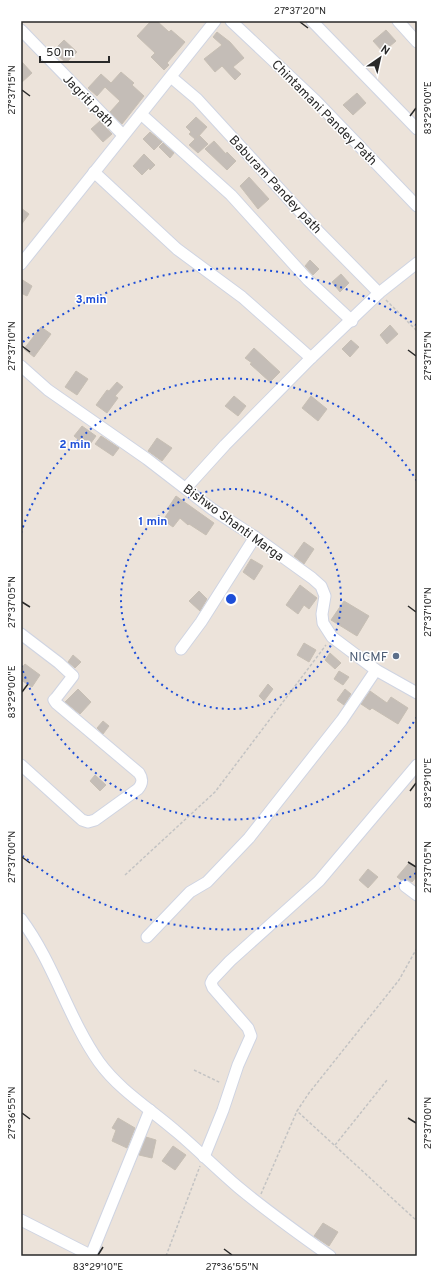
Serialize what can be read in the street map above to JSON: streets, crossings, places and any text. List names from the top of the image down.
{
  "streets": {
    "street": [
      "Jagriti path",
      "Chintamani Pandey Path",
      "Baburam Pandey path",
      "Bishwo Shanti Marga"
    ]
  },
  "places": ["NICMF"],
  "scale_bar": "50 m",
  "north": "top right",
  "coordinates": [
    "27°37'20\"N",
    "27°37'15\"N",
    "83°29'00\"E",
    "27°37'10\"N",
    "27°37'05\"N",
    "83°29'10\"E",
    "27°37'00\"N",
    "27°36'55\"N"
  ],
  "rings": ["3 min", "2 min", "1 min"]
}
